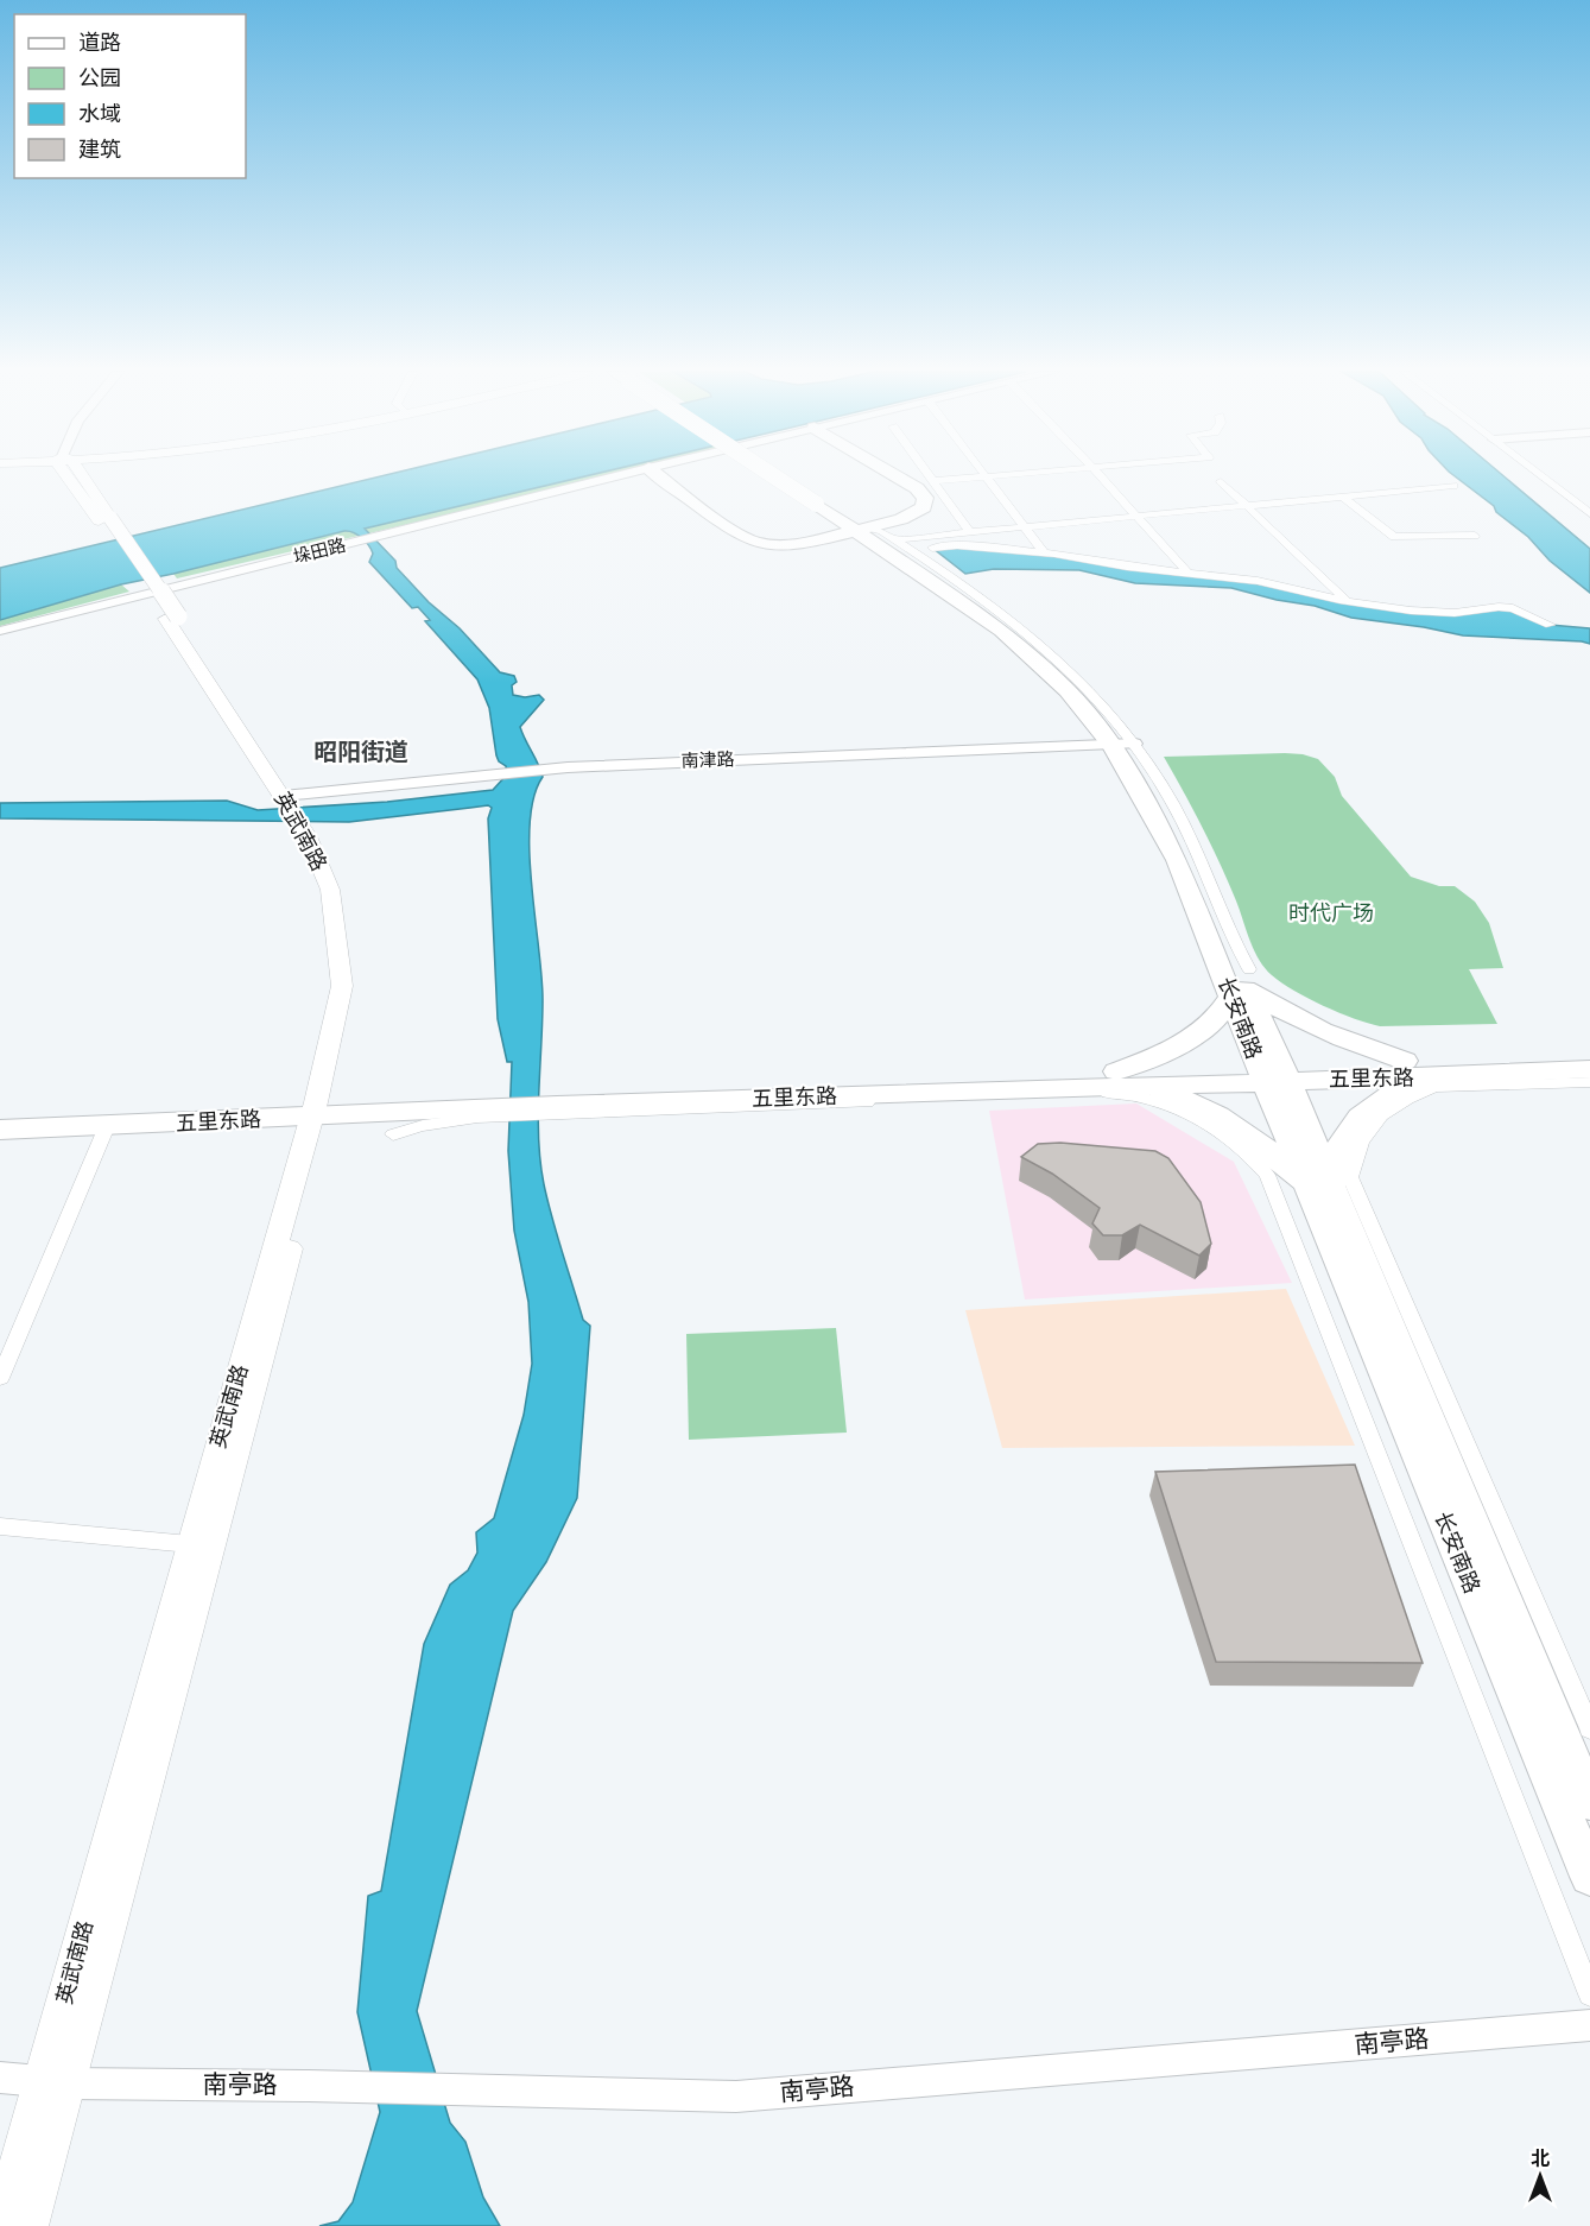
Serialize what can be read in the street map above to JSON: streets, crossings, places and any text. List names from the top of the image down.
{
  "streets": {
    "main road": ["英武南路", "长安南路", "五里东路"],
    "street": ["垛田路", "南津路", "南亭路"]
  },
  "crossings": [
    ["南津路", "英武南路"],
    ["南津路", "长安南路"],
    ["英武南路", "五里东路"],
    ["英武南路", "南亭路"],
    ["长安南路", "五里东路"]
  ],
  "districts": ["昭阳街道"],
  "parks": ["时代广场"],
  "legend": [
    "道路",
    "公园",
    "水域",
    "建筑"
  ],
  "north": "top"
}
